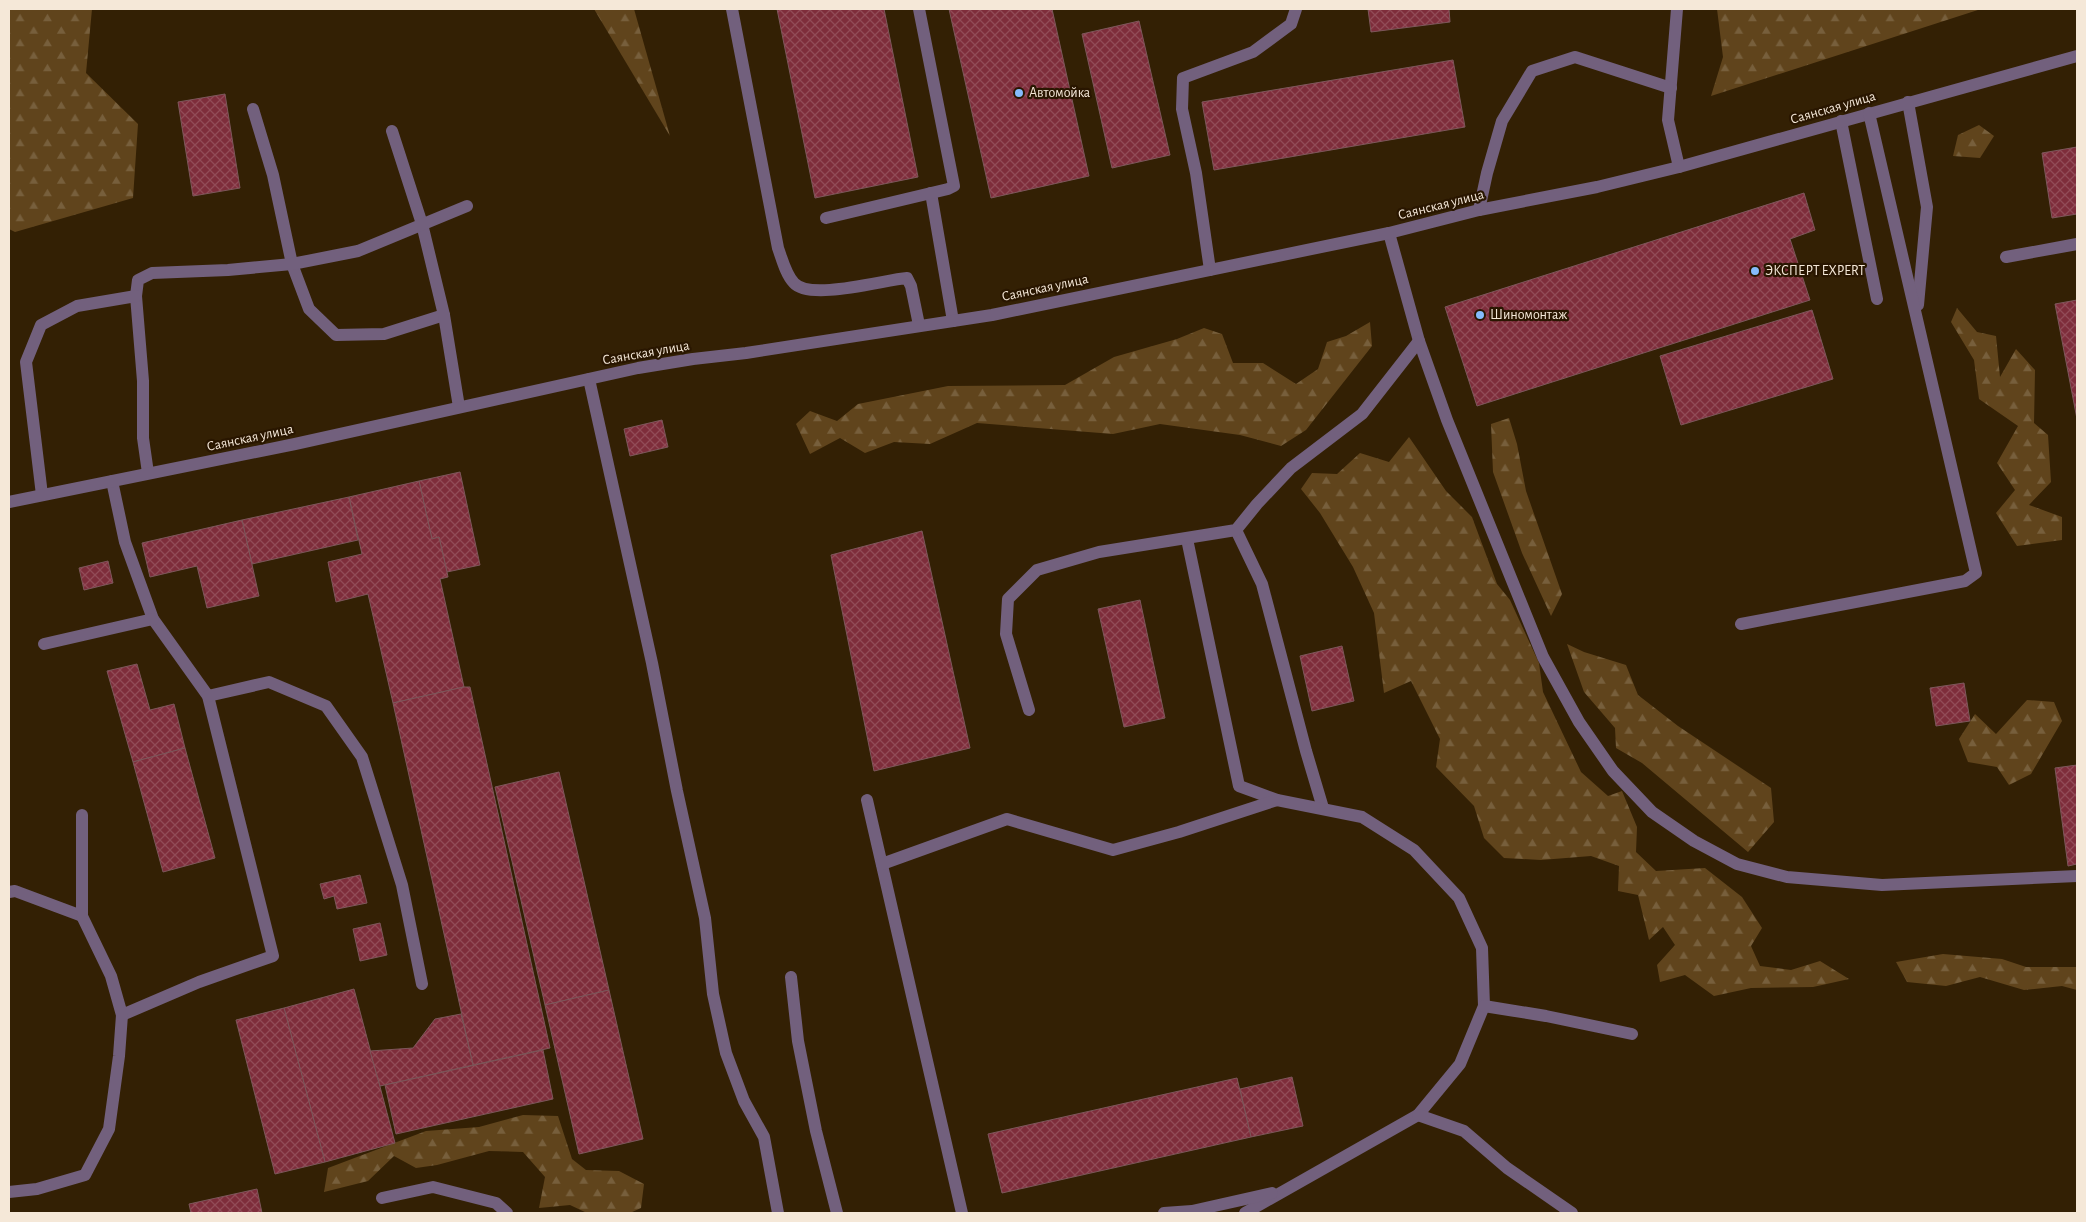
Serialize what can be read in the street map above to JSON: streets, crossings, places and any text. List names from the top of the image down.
{
  "streets": {
    "street": ["Саянская улица"]
  },
  "places": ["Автомойка", "ЭКСПЕРТ EXPERT", "Шиномонтаж"]
}
